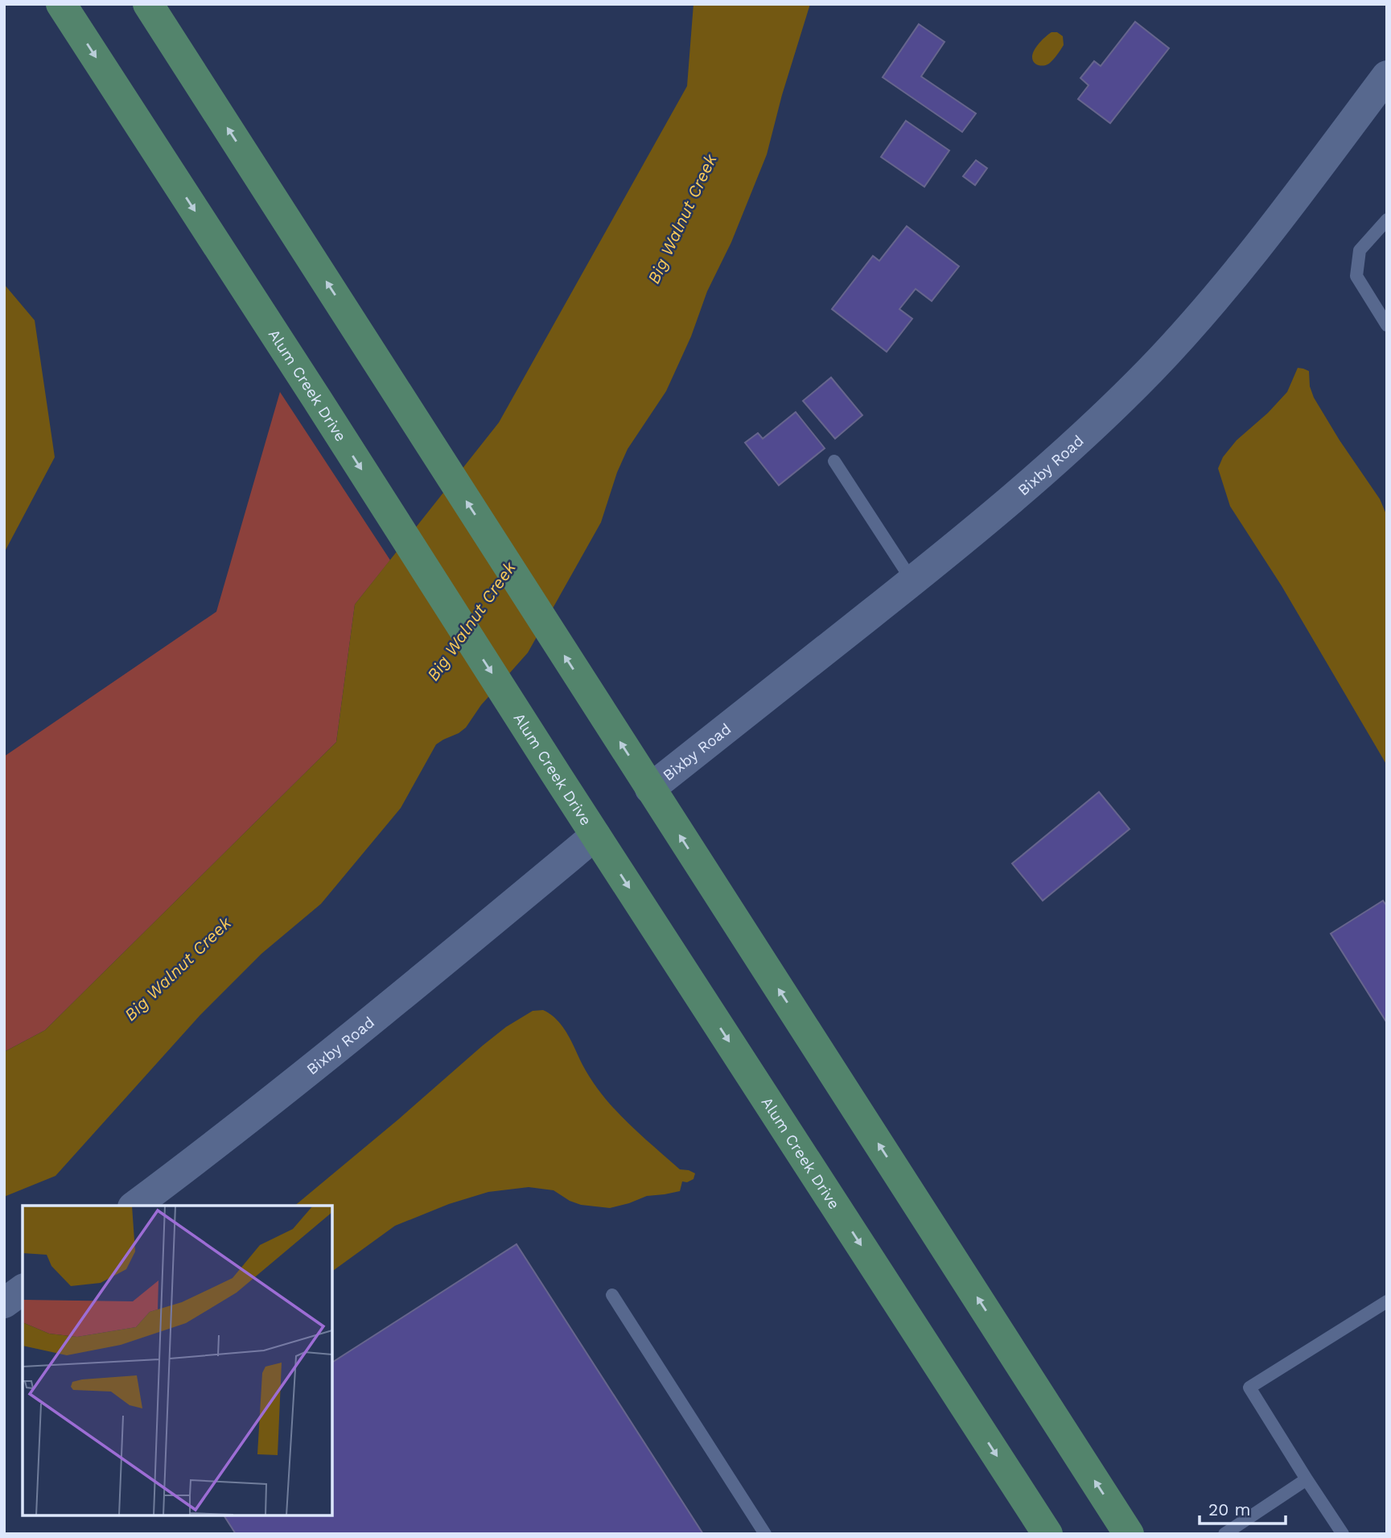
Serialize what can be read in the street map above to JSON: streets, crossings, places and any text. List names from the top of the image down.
{
  "streets": {
    "main road": ["Alum Creek Drive"],
    "street": ["Bixby Road"]
  },
  "crossings": [
    ["Alum Creek Drive", "Bixby Road"]
  ],
  "water": ["Big Walnut Creek"],
  "scale_bar": "20 m"
}
